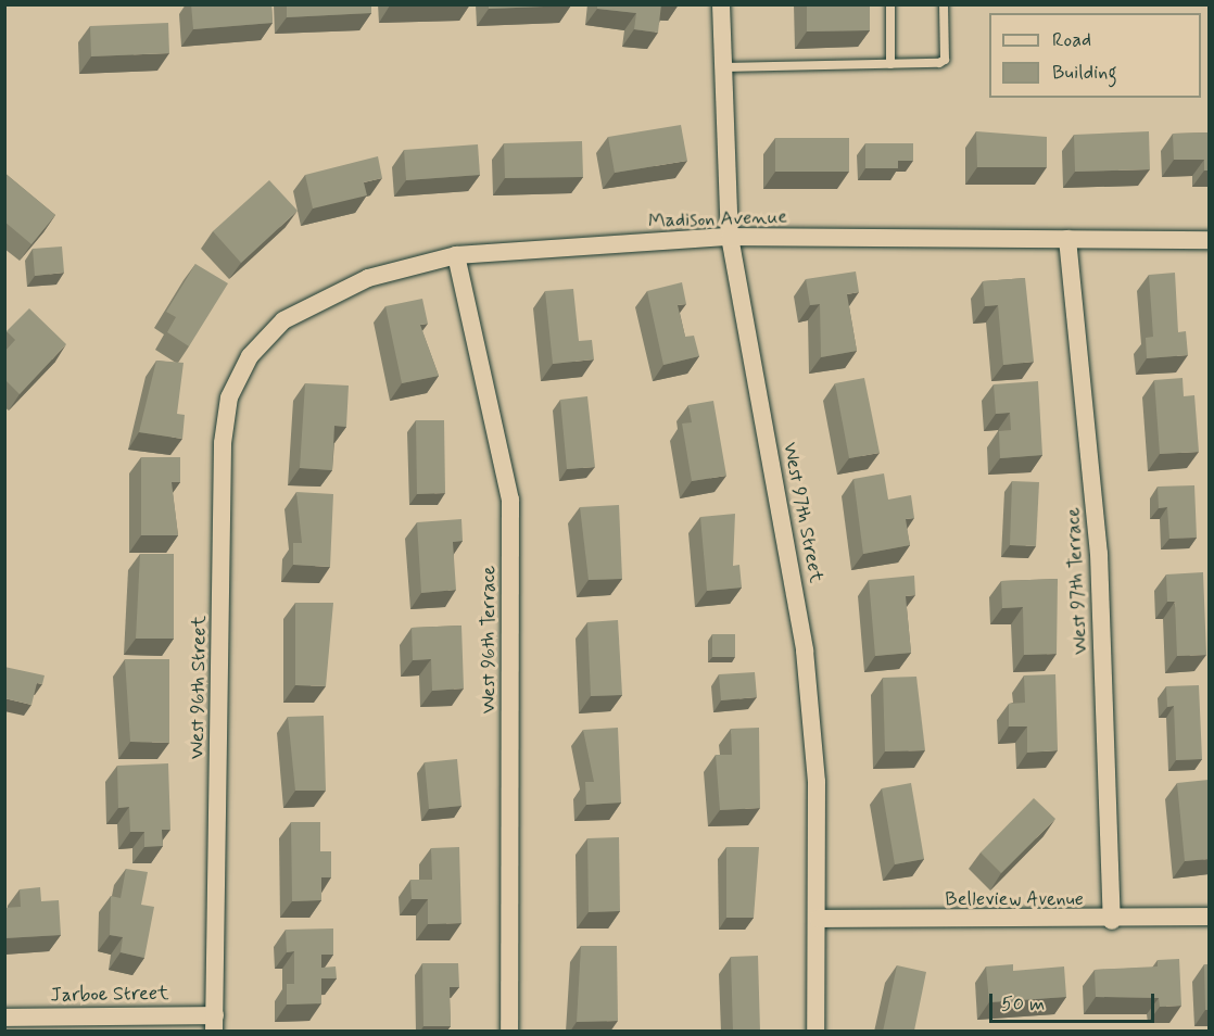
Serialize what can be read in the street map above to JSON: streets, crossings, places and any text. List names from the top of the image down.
{
  "streets": {
    "street": [
      "Madison Avenue",
      "West 97th Street",
      "West 97th Terrace",
      "West 96th Terrace",
      "West 96th Street",
      "Belleview Avenue",
      "Jarboe Street"
    ]
  },
  "crossings": [
    ["Madison Avenue", "West 97th Street"],
    ["Madison Avenue", "West 97th Terrace"],
    ["Madison Avenue", "West 96th Terrace"],
    ["Madison Avenue", "West 96th Street"],
    ["West 97th Street", "Belleview Avenue"],
    ["West 97th Terrace", "Belleview Avenue"],
    ["West 96th Street", "Jarboe Street"]
  ],
  "legend": ["Road", "Building"],
  "scale_bar": "50 m"
}
